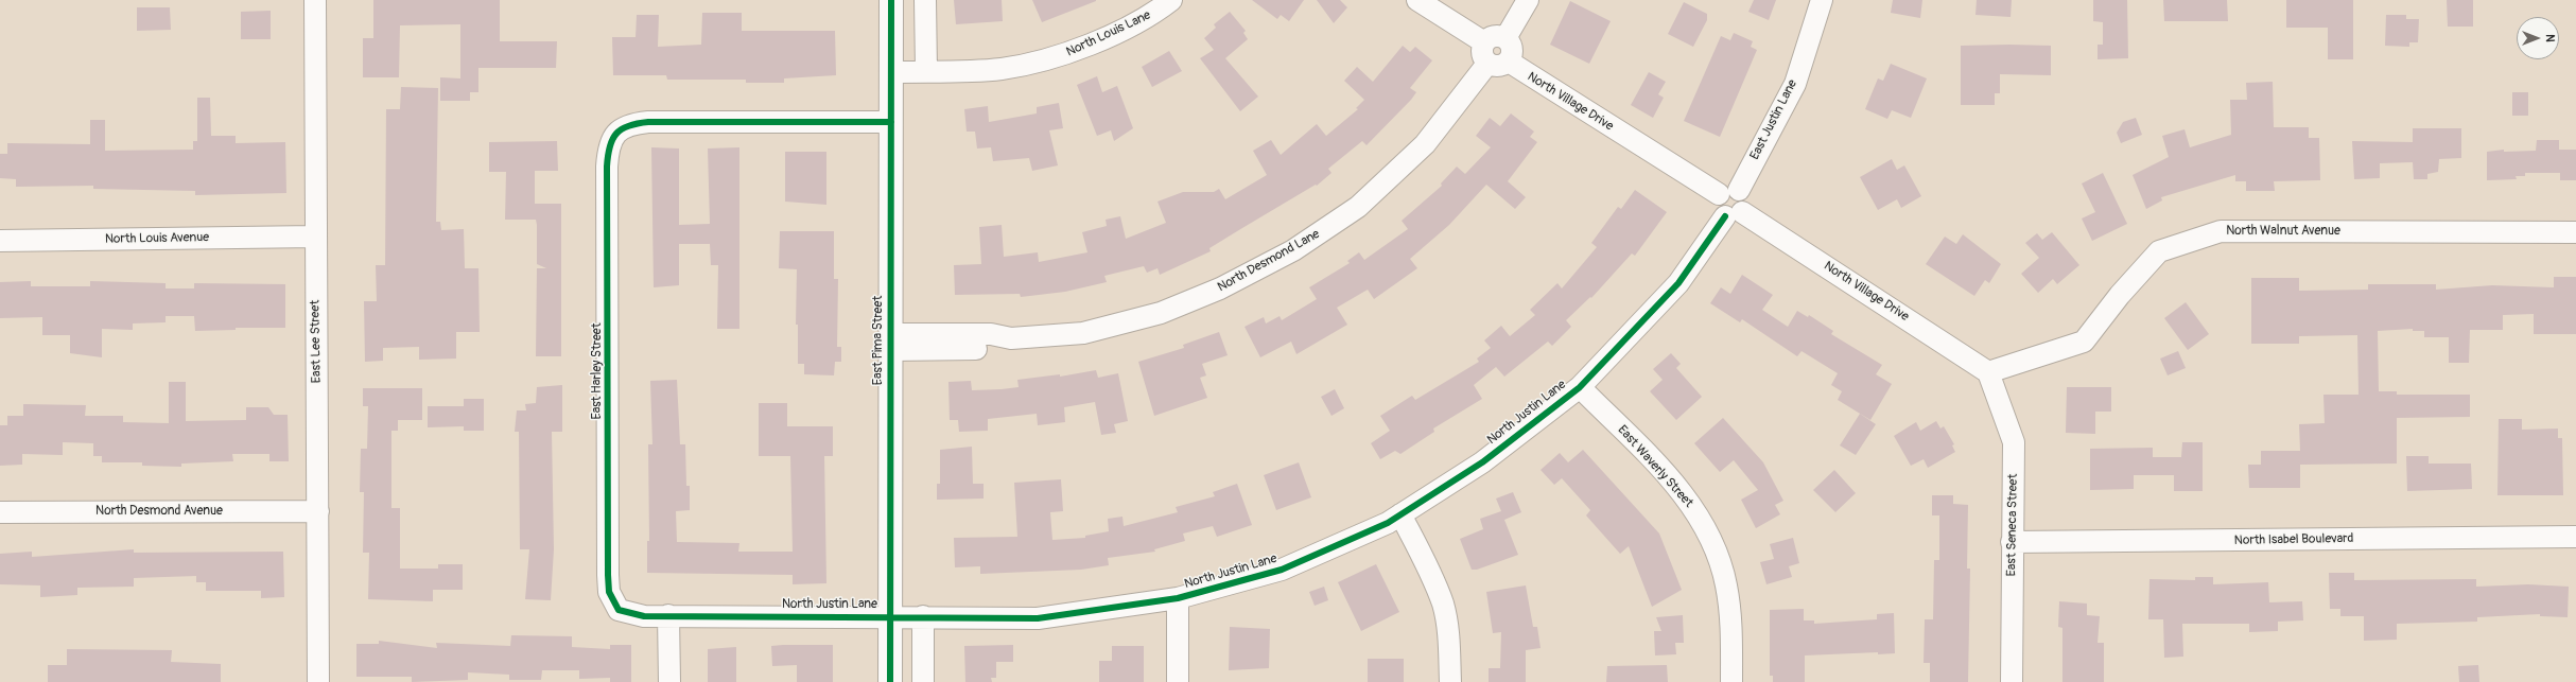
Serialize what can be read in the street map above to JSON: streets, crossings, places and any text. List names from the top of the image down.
{
  "streets": {
    "street": [
      "North Louis Lane",
      "North Village Drive",
      "East Justin Lane",
      "North Walnut Avenue",
      "North Louis Avenue",
      "North Desmond Lane",
      "East Pima Street",
      "East Lee Street",
      "East Harley Street",
      "North Justin Lane",
      "East Waverly Street",
      "North Desmond Avenue",
      "East Seneca Street",
      "North Isabel Boulevard"
    ]
  },
  "crossings": [
    ["North Louis Lane", "East Pima Street"],
    ["North Village Drive", "East Justin Lane"],
    ["North Village Drive", "North Walnut Avenue"],
    ["North Village Drive", "North Desmond Lane"],
    ["North Village Drive", "North Justin Lane"],
    ["North Village Drive", "East Seneca Street"],
    ["North Walnut Avenue", "East Seneca Street"],
    ["North Louis Avenue", "East Lee Street"],
    ["North Desmond Lane", "East Pima Street"],
    ["East Pima Street", "East Harley Street"],
    ["East Pima Street", "North Justin Lane"],
    ["East Lee Street", "North Desmond Avenue"],
    ["East Harley Street", "North Justin Lane"],
    ["North Justin Lane", "East Waverly Street"],
    ["East Seneca Street", "North Isabel Boulevard"]
  ],
  "north": "right"
}
